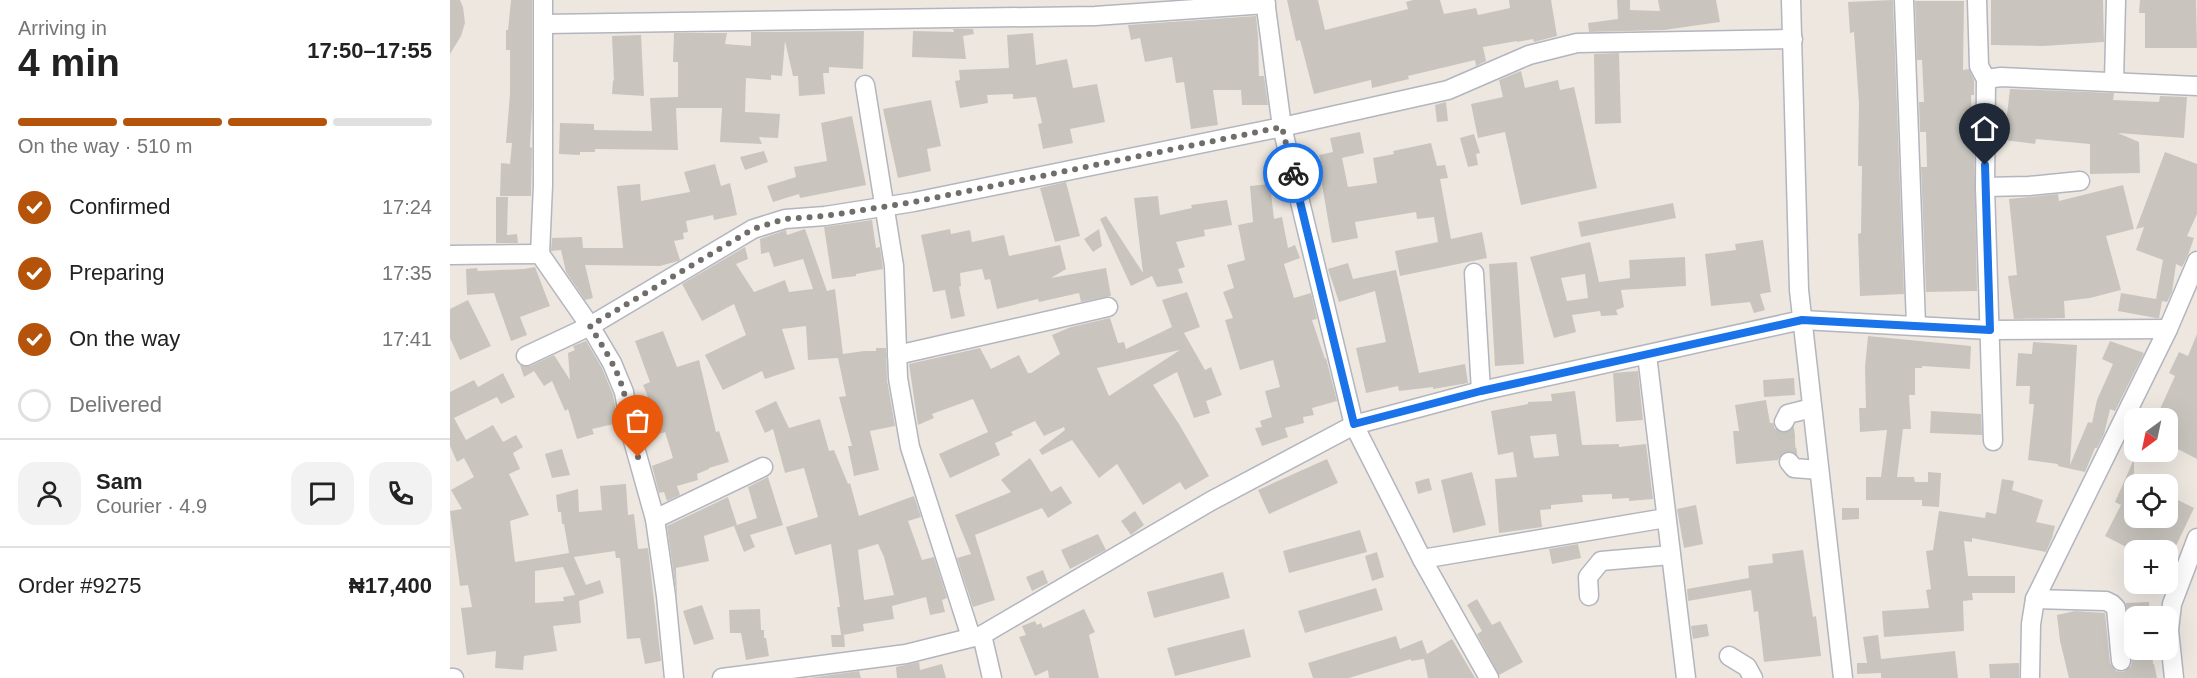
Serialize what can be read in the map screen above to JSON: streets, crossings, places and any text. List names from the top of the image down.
{
  "north": "bottom left",
  "page": {
    "heading": ["4 min", "Arriving in", "17:50–17:55"],
    "panel": [
      "Sam",
      "Courier · 4.9",
      "Order #9275",
      "₦17,400"
    ],
    "bar": "On the way · 510 m",
    "list": [
      ["Confirmed", "17:24"],
      ["Preparing", "17:35"],
      ["On the way", "17:41"],
      "Delivered"
    ],
    "map_buttons": ["+", "−"]
  }
}
